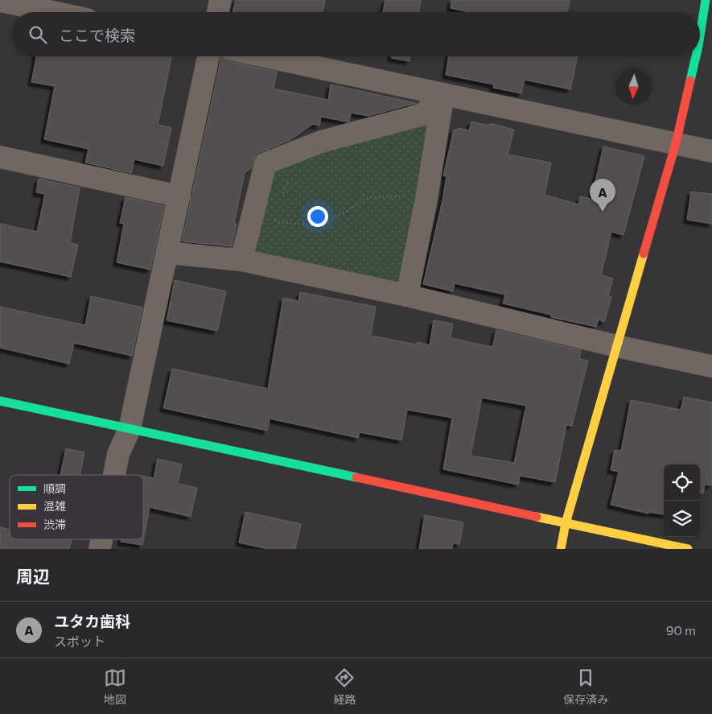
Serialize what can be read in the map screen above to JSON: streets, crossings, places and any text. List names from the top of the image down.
{
  "legend": ["順調", "混雑", "渋滞"],
  "north": "bottom",
  "page": {
    "search": "ここで検索",
    "pins": "A",
    "heading": "周辺",
    "list": [
      {
        "mark": "A",
        "name": "ユタカ歯科",
        "note": "スポット",
        "value": "90 m"
      }
    ],
    "nav": ["地図", "経路", "保存済み"]
  }
}
